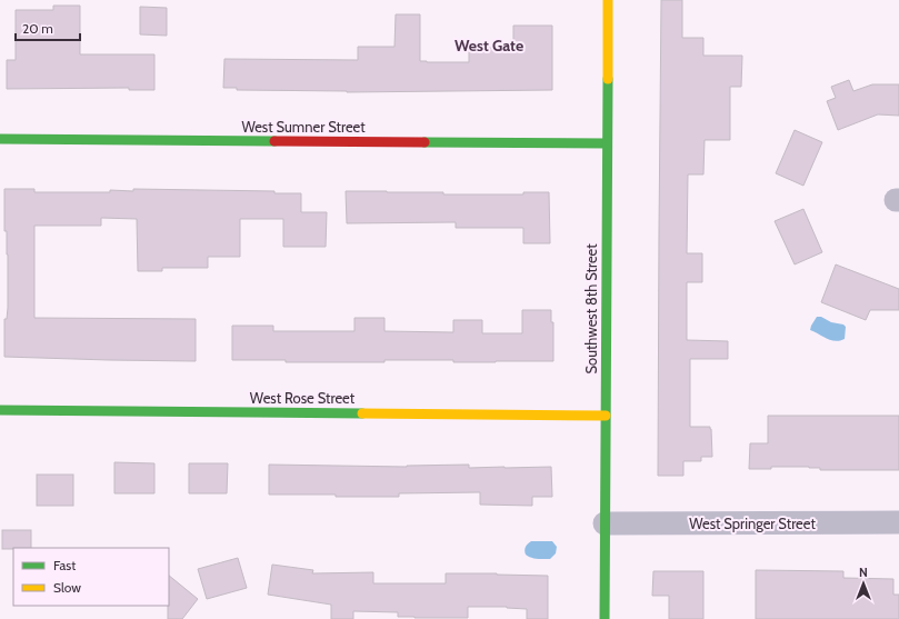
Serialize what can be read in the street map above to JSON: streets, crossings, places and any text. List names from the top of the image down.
{
  "streets": {
    "street": [
      "West Sumner Street",
      "Southwest 8th Street",
      "West Rose Street",
      "West Springer Street"
    ]
  },
  "crossings": [
    ["West Sumner Street", "Southwest 8th Street"],
    ["Southwest 8th Street", "West Rose Street"],
    ["Southwest 8th Street", "West Springer Street"]
  ],
  "districts": ["West Gate"],
  "legend": ["Fast", "Slow"],
  "scale_bar": "20 m",
  "north": "top"
}
